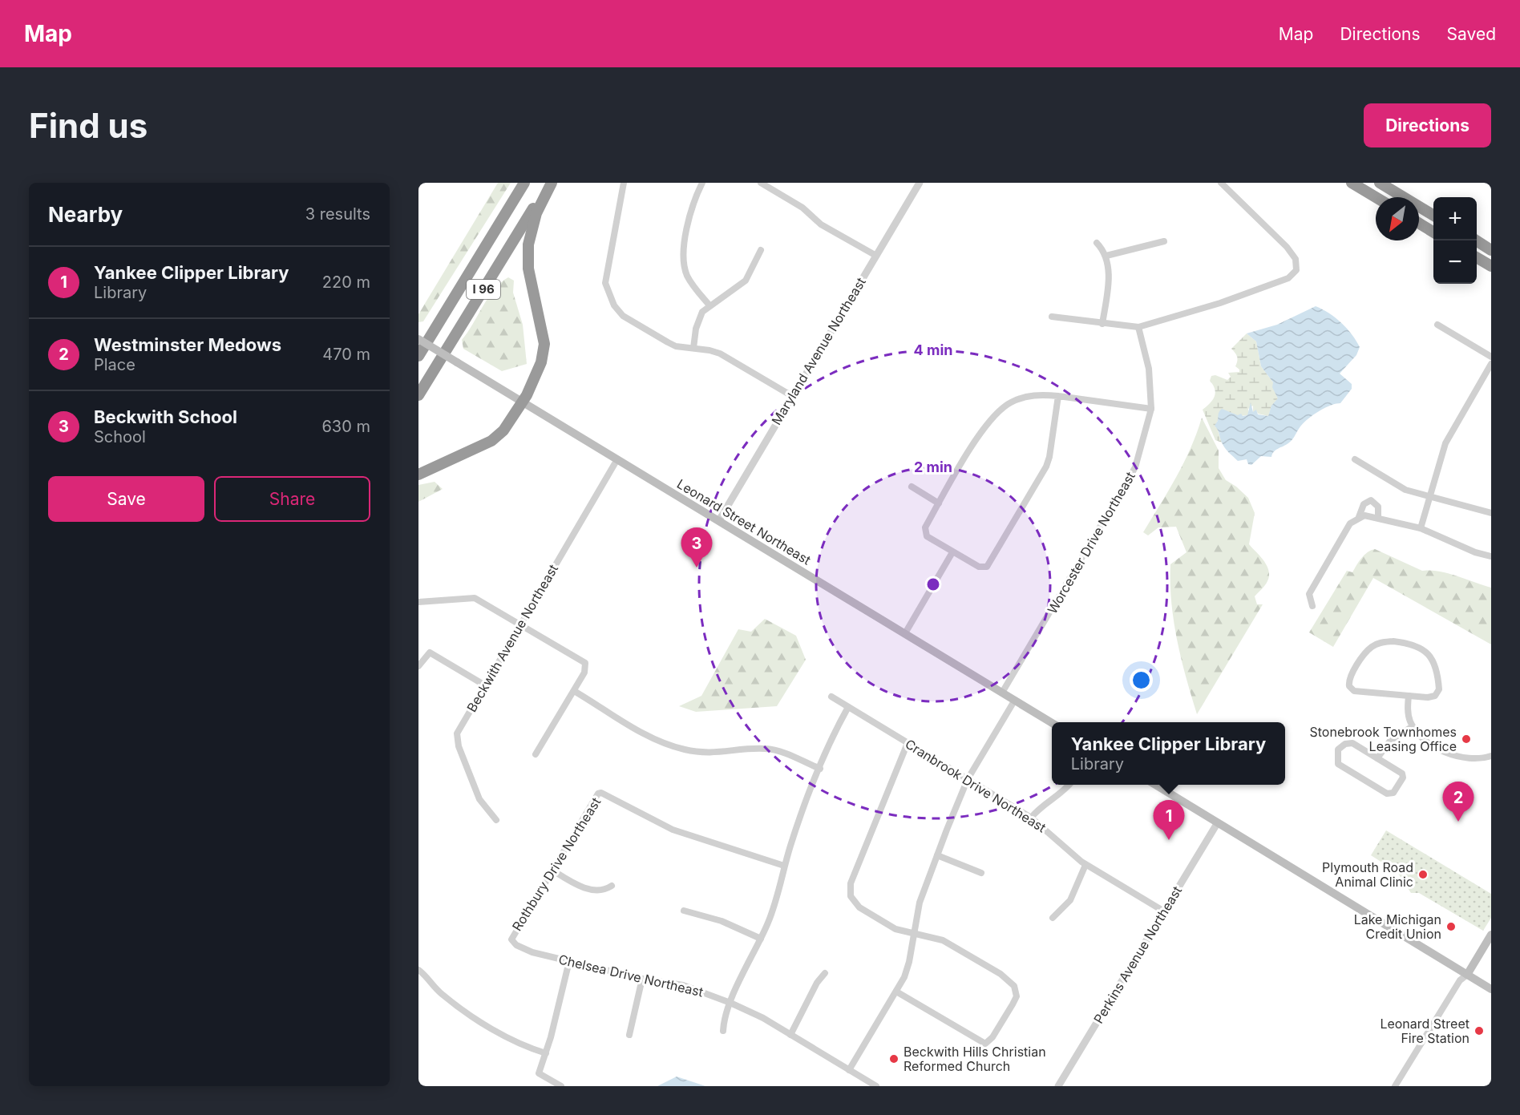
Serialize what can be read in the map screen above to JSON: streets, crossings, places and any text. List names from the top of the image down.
{
  "streets": {
    "highway": ["I 96"],
    "main road": ["Leonard Street Northeast"],
    "street": [
      "Maryland Avenue Northeast",
      "Worcester Drive Northeast",
      "Beckwith Avenue Northeast",
      "Cranbrook Drive Northeast",
      "Rothbury Drive Northeast",
      "Perkins Avenue Northeast",
      "Chelsea Drive Northeast"
    ]
  },
  "crossings": [
    ["Maryland Avenue Northeast", "Leonard Street Northeast"],
    ["Leonard Street Northeast", "Worcester Drive Northeast"],
    ["Leonard Street Northeast", "Beckwith Avenue Northeast"],
    ["Cranbrook Drive Northeast", "Perkins Avenue Northeast"],
    ["Rothbury Drive Northeast", "Chelsea Drive Northeast"]
  ],
  "places": [
    "Stonebrook Townhomes Leasing Office",
    "Plymouth Road Animal Clinic",
    "Lake Michigan Credit Union",
    "Leonard Street Fire Station",
    "Beckwith Hills Christian Reformed Church"
  ],
  "north": "bottom left",
  "page": {
    "header": "Map",
    "nav": ["Map", "Directions", "Saved"],
    "buttons": [
      "Directions",
      ["Save", "Share"]
    ],
    "title": "Find us",
    "heading": ["Nearby", "3 results"],
    "map_buttons": ["+", "−"],
    "list": [
      {
        "mark": "1",
        "name": "Yankee Clipper Library",
        "note": "Library",
        "value": "220 m"
      },
      {
        "mark": "2",
        "name": "Westminster Medows",
        "note": "Place",
        "value": "470 m"
      },
      {
        "mark": "3",
        "name": "Beckwith School",
        "note": "School",
        "value": "630 m"
      }
    ],
    "pins": ["3", "2", "1"],
    "popup": ["Yankee Clipper Library", "Library"]
  },
  "rings": ["4 min", "2 min"]
}
